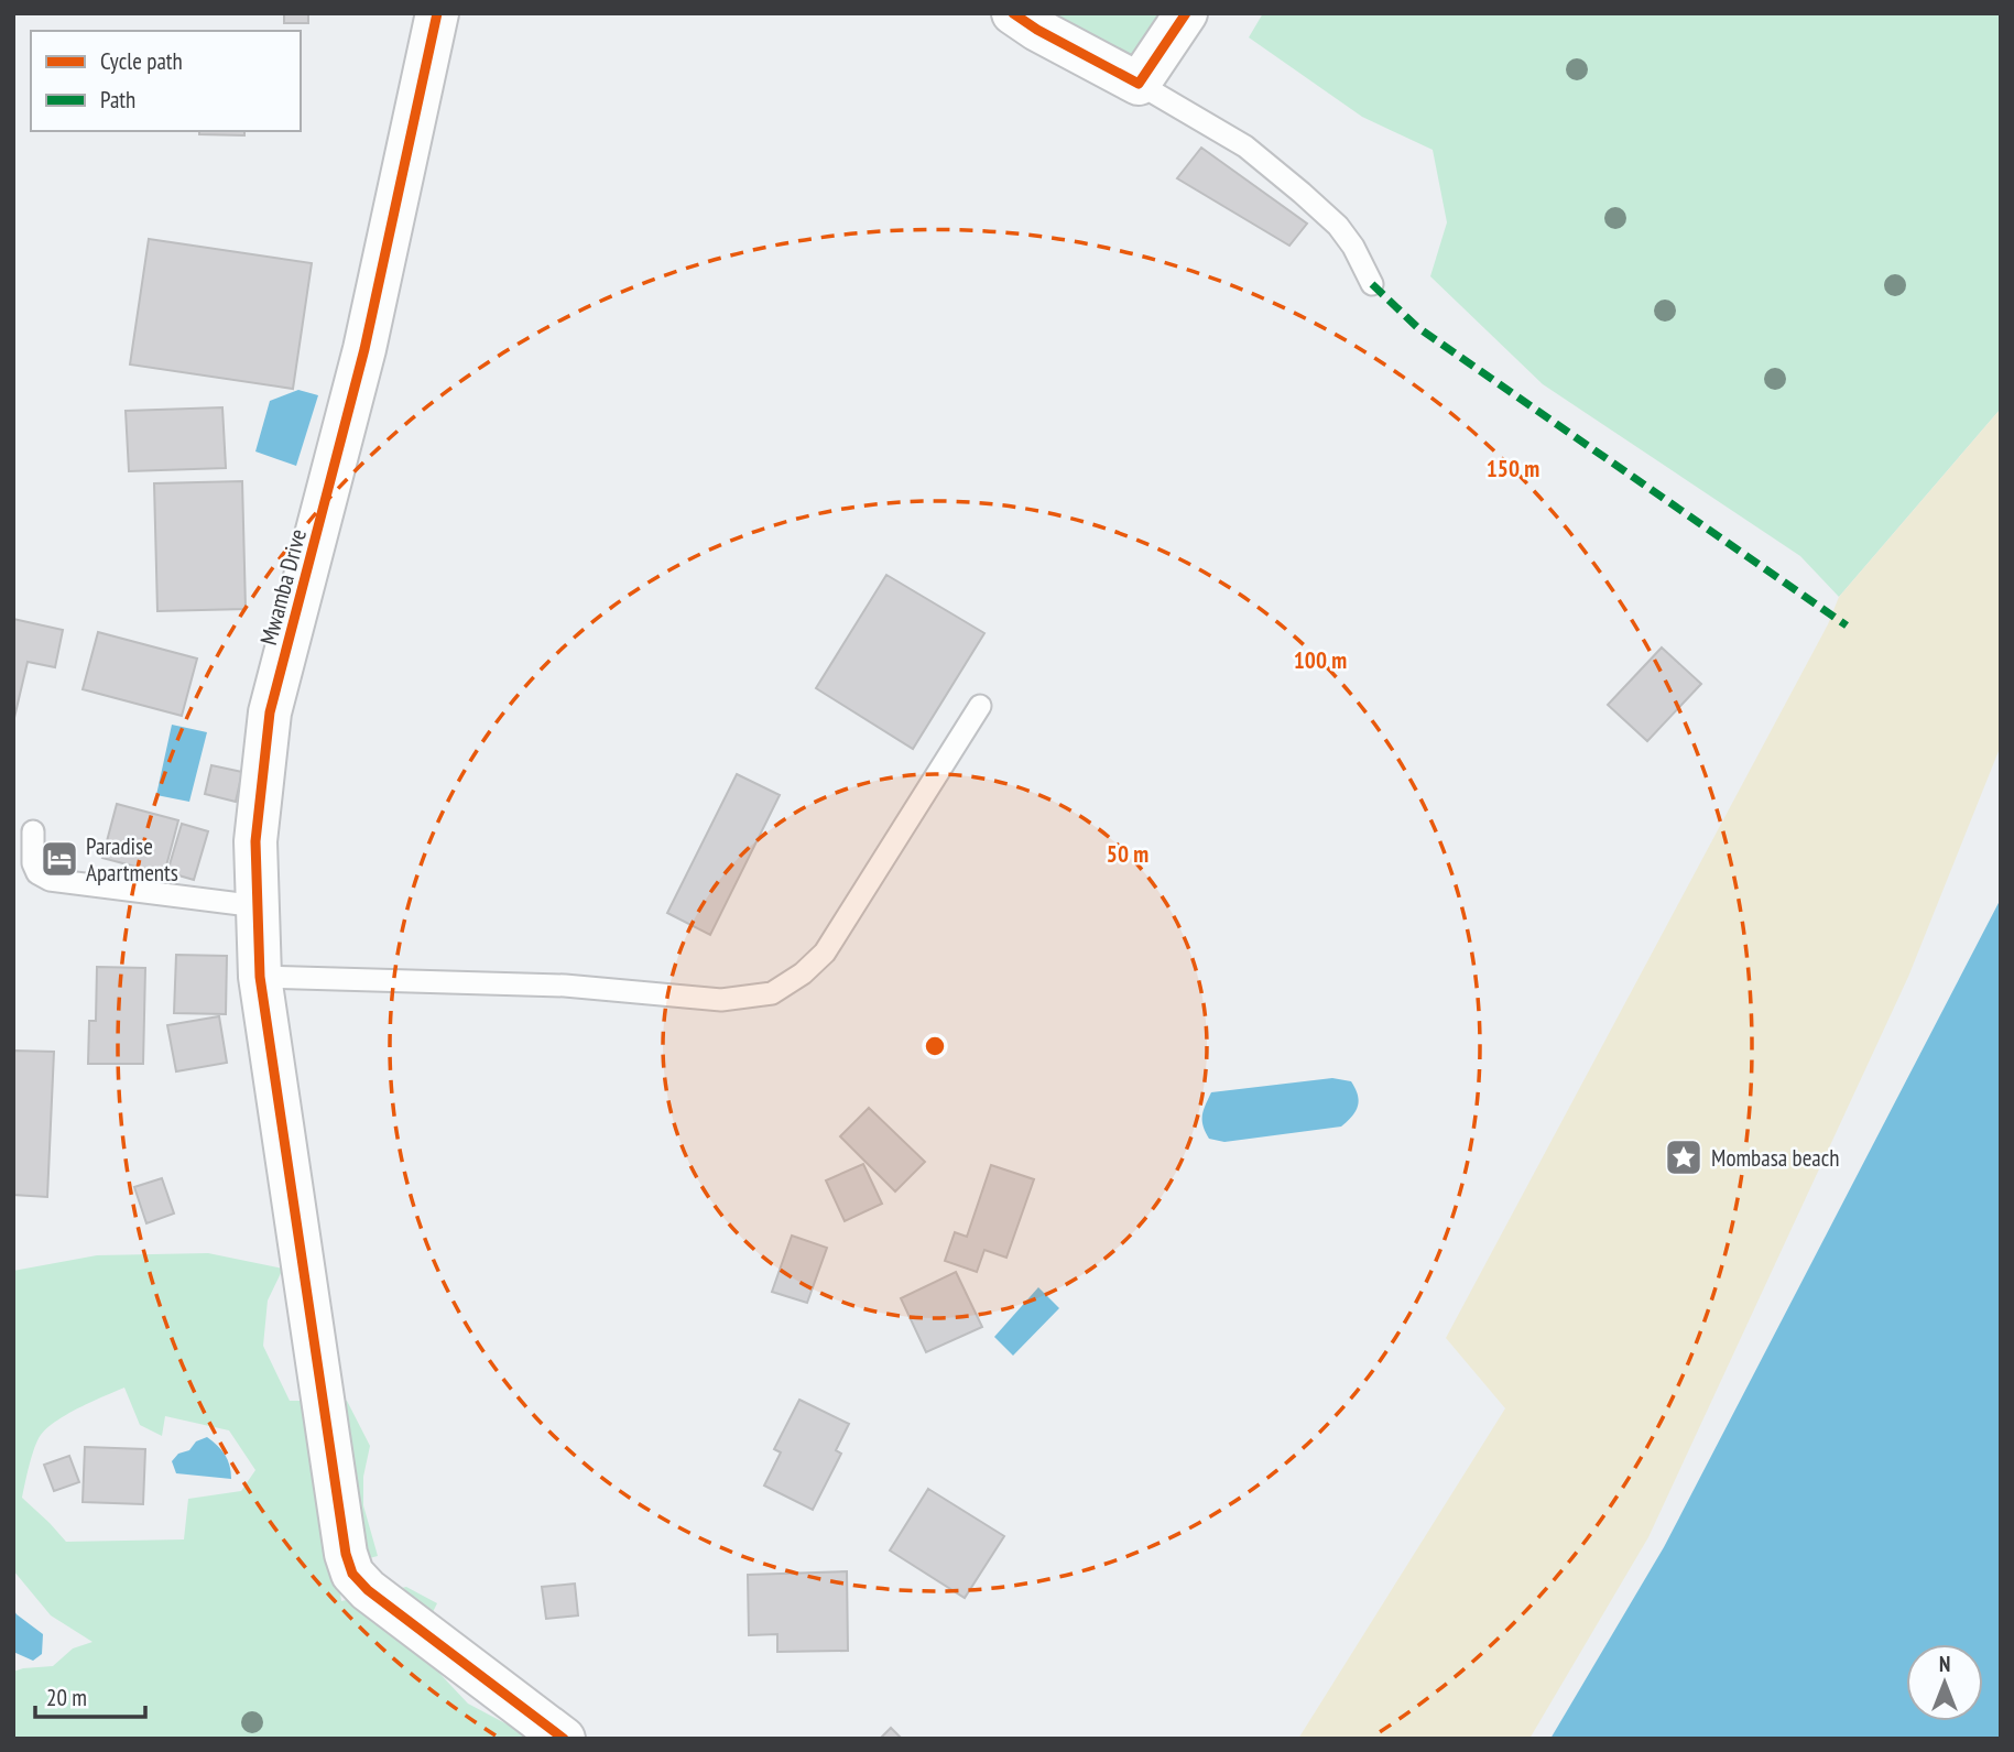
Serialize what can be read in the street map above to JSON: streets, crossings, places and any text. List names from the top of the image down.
{
  "streets": {
    "street": ["Mwamba Drive"]
  },
  "places": {
    "hotel": ["Paradise Apartments"],
    "place": ["Mombasa beach"]
  },
  "legend": ["Cycle path", "Path"],
  "scale_bar": "20 m",
  "north": "top",
  "rings": ["150 m", "100 m", "50 m"]
}
